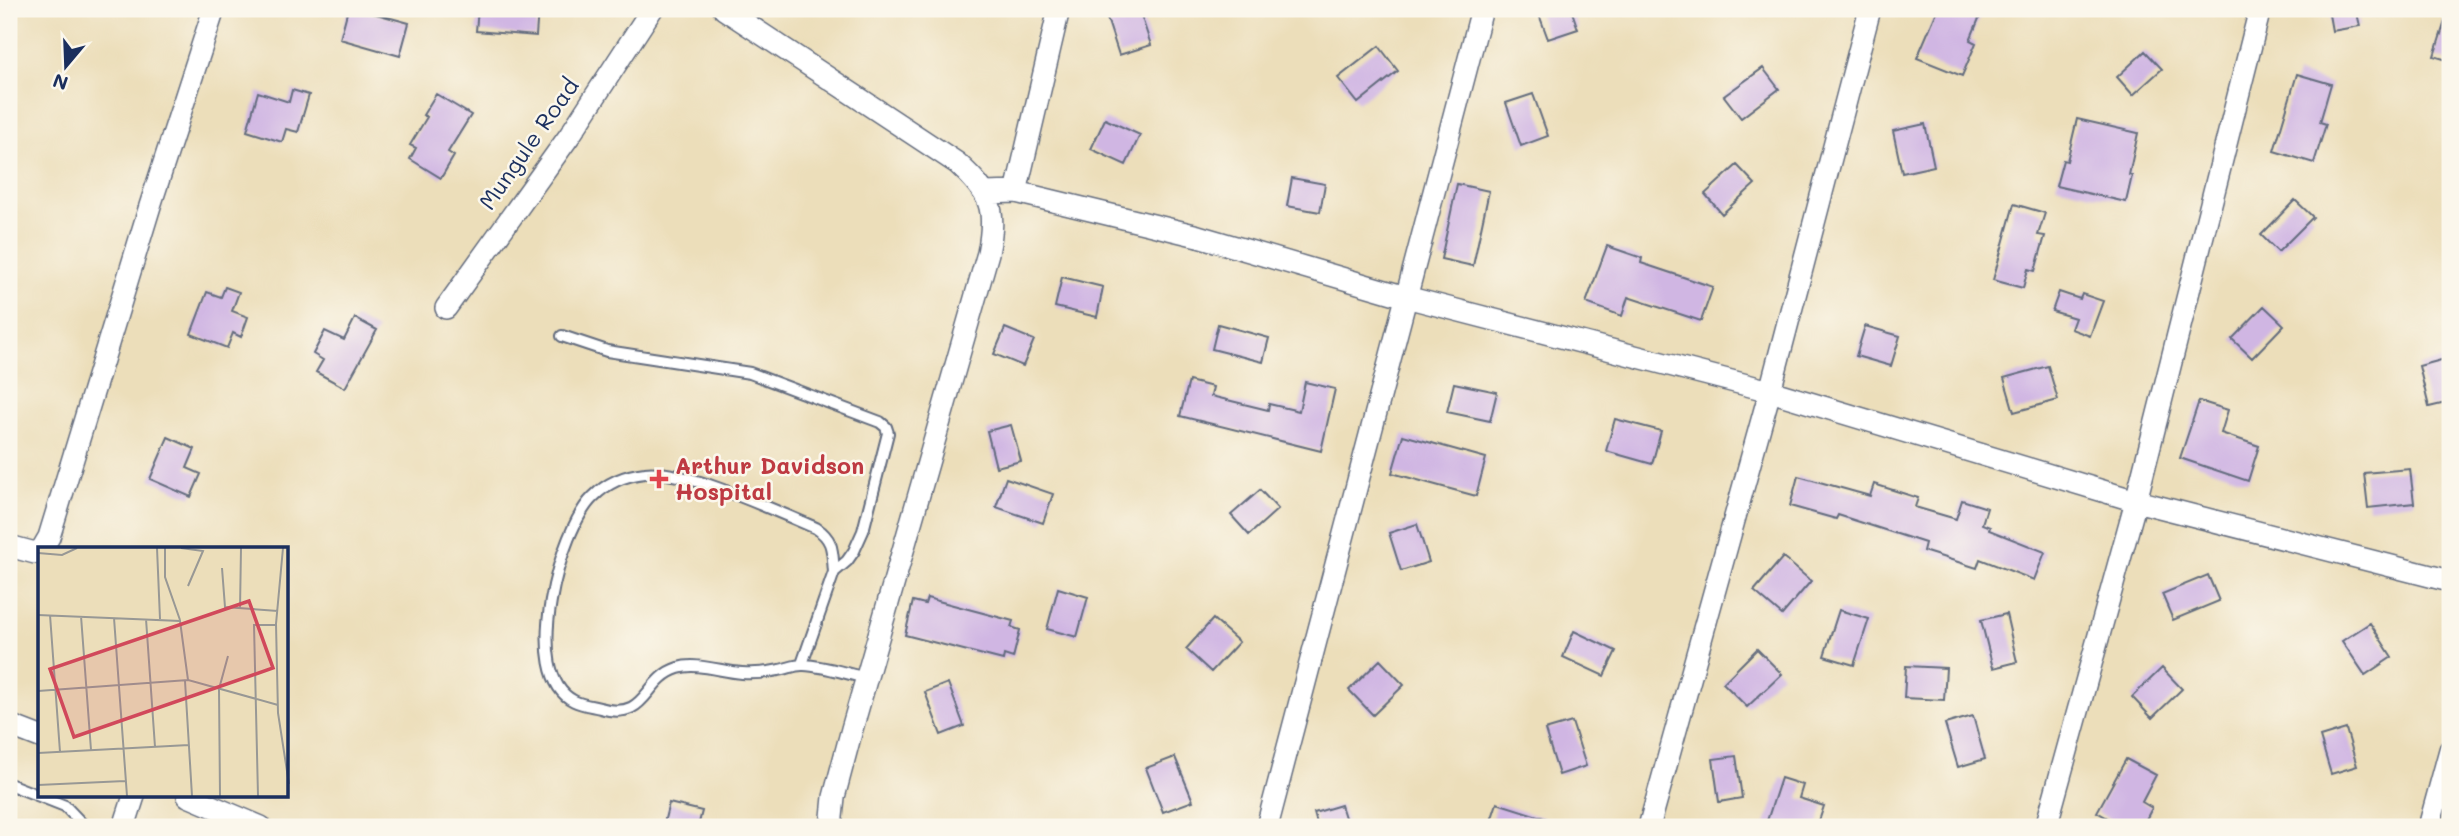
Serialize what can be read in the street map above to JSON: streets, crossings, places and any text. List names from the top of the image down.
{
  "streets": {
    "street": ["Mungule Road"]
  },
  "places": {
    "health": ["Arthur Davidson Hospital"]
  },
  "north": "bottom"
}
